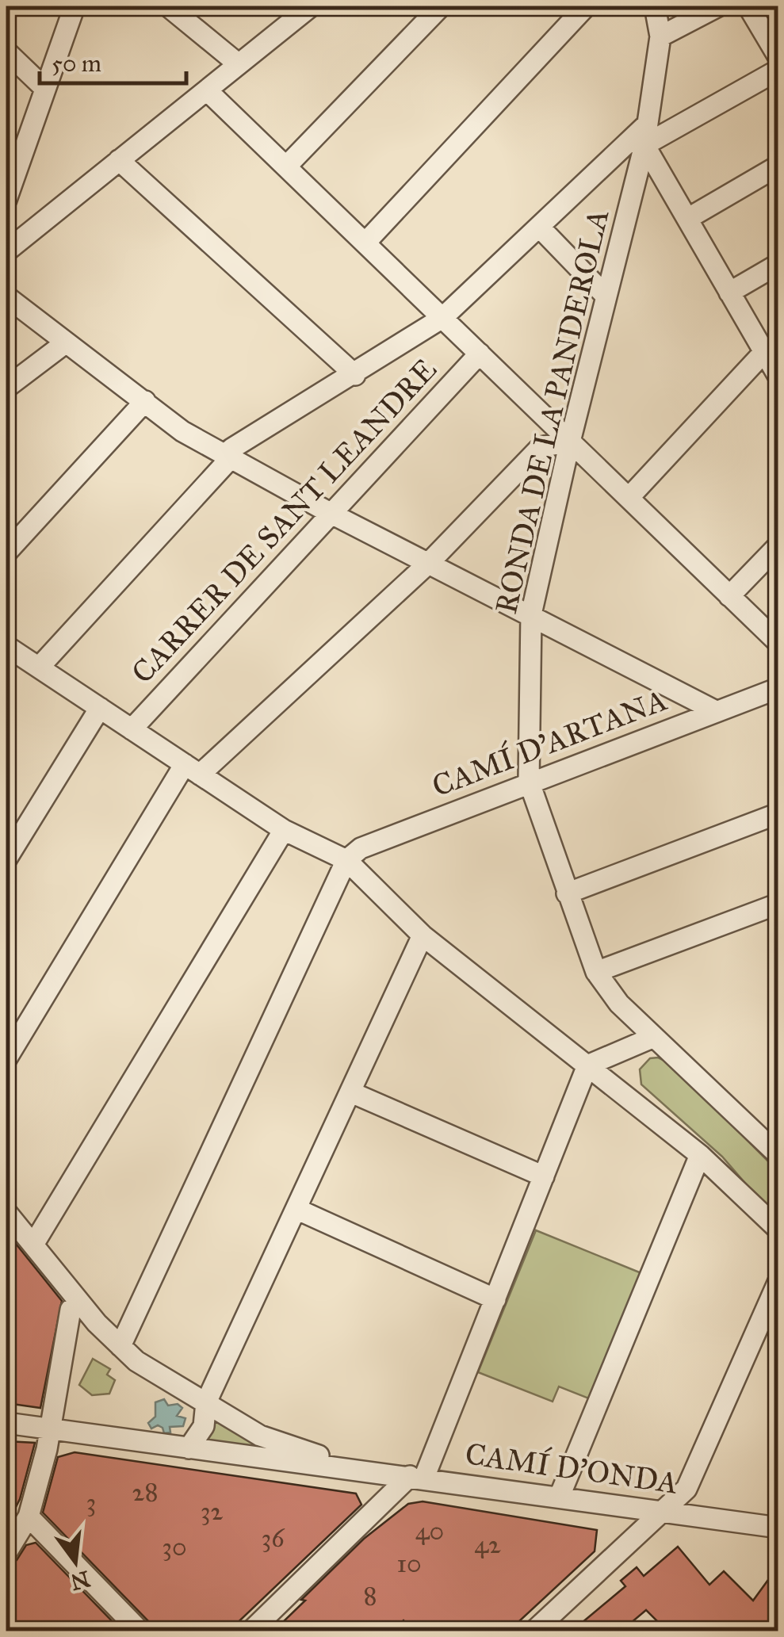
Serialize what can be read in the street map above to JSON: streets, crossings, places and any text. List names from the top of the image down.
{
  "streets": {
    "street": [
      "RONDA DE LA PANDEROLA",
      "CARRER DE SANT LEANDRE",
      "CAMÍ D'ARTANA",
      "CAMÍ D'ONDA"
    ]
  },
  "crossings": [
    ["RONDA DE LA PANDEROLA", "CAMÍ D'ARTANA"]
  ],
  "house_numbers": [
    "28",
    "3",
    "32",
    "40",
    "36",
    "42",
    "30",
    "10",
    "8"
  ],
  "scale_bar": "50 m",
  "north": "bottom"
}
